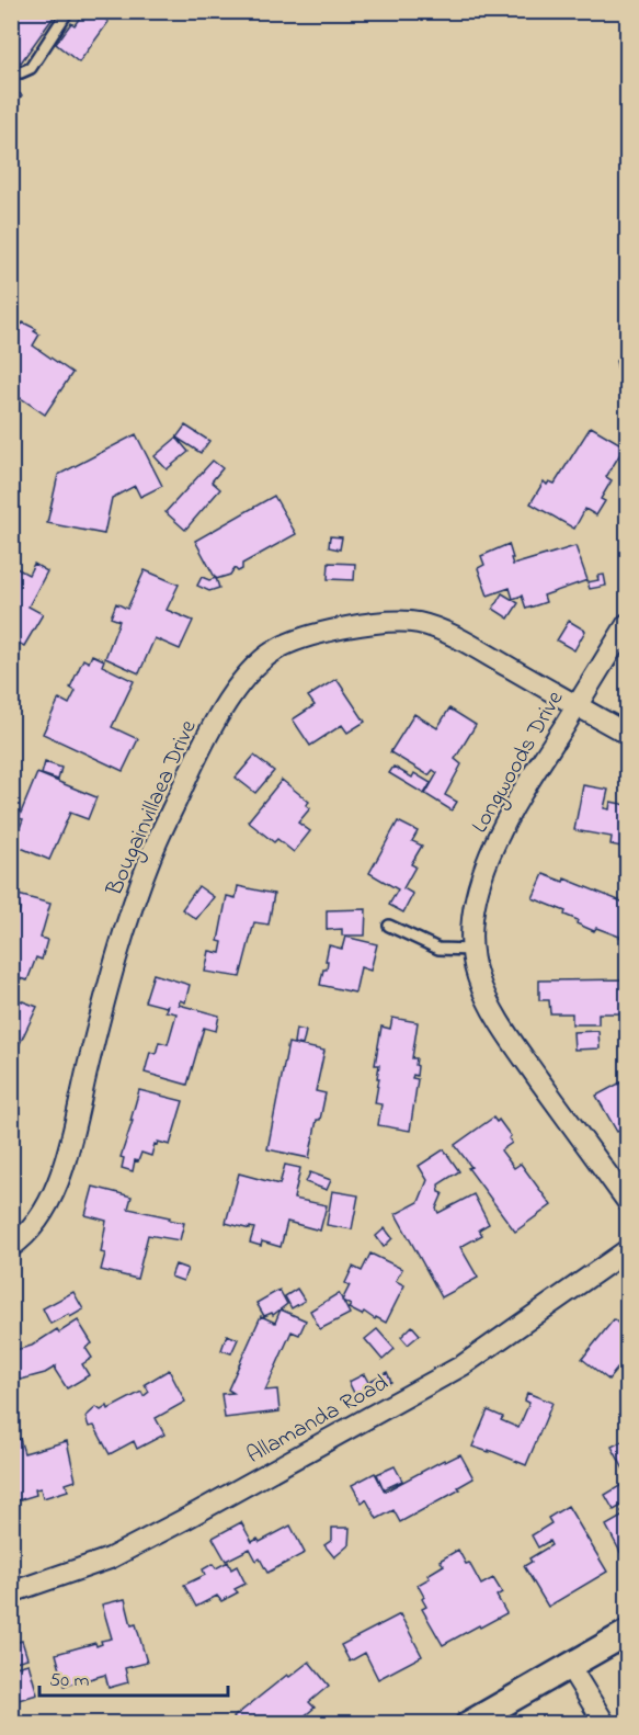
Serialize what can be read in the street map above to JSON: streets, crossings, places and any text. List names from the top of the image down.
{
  "streets": {
    "street": ["Longwoods Drive", "Bougainvillaea Drive", "Allamanda Road"]
  },
  "crossings": [
    ["Longwoods Drive", "Bougainvillaea Drive"]
  ],
  "scale_bar": "50 m"
}
